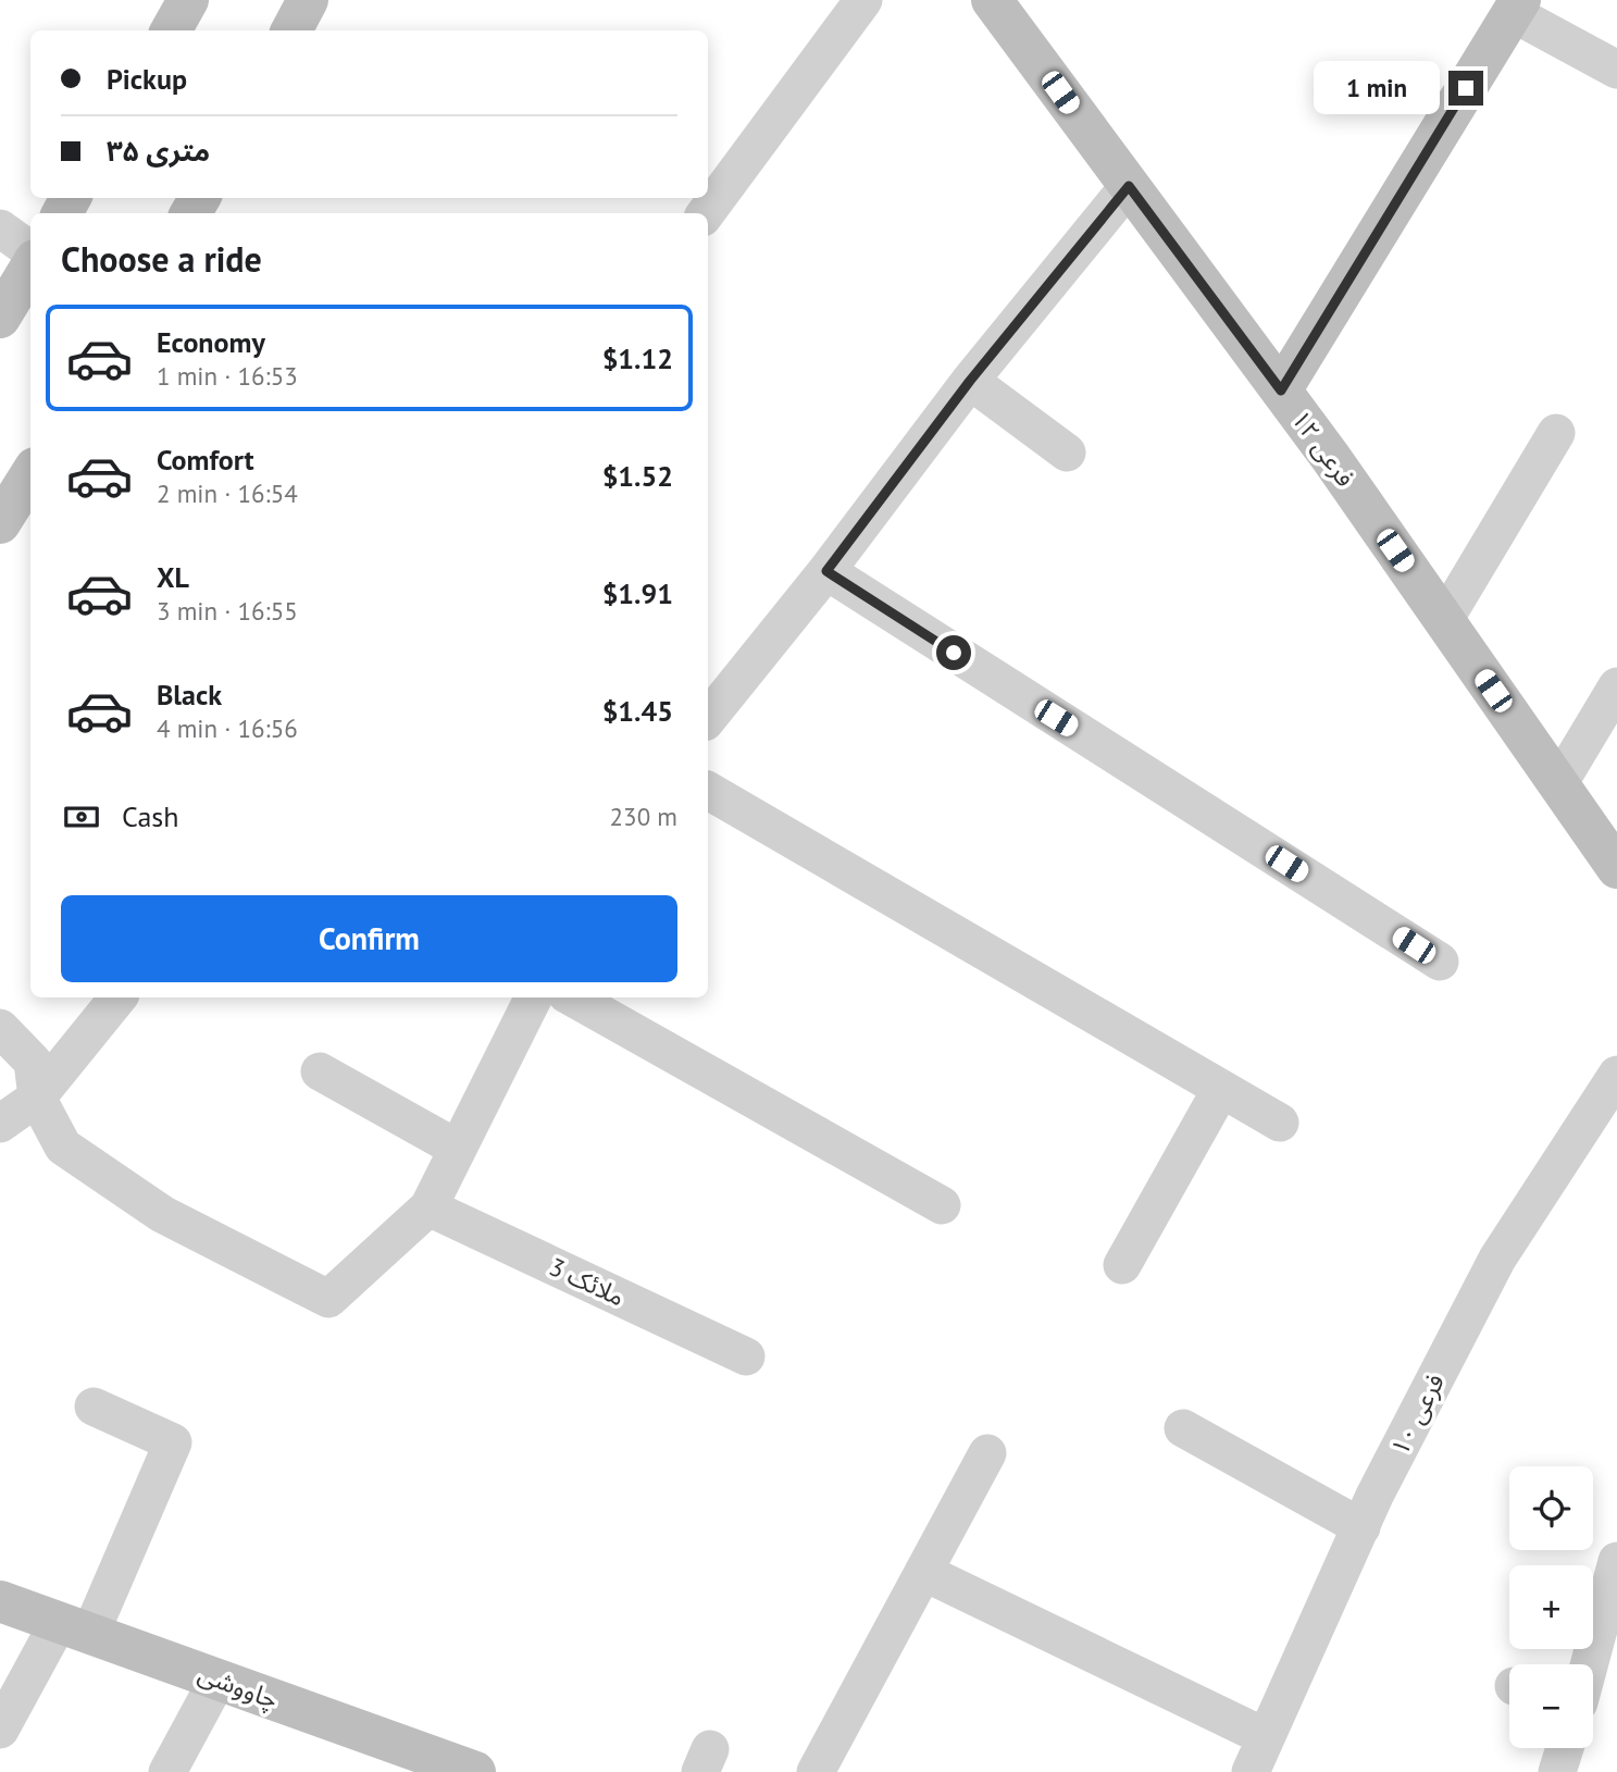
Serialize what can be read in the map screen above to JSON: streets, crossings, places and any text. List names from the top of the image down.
{
  "streets": {
    "street": [
      "فرعی ۱۲",
      "ملائک 3",
      "فرعی ۱۰",
      "چاووشی"
    ]
  },
  "page": {
    "banner": ["Pickup", "۳۵ متری"],
    "bubble": "1 min",
    "heading": "Choose a ride",
    "list": [
      {
        "name": "Economy",
        "note": "1 min · 16:53",
        "value": "$1.12"
      },
      {
        "name": "Comfort",
        "note": "2 min · 16:54",
        "value": "$1.52"
      },
      {
        "name": "XL",
        "note": "3 min · 16:55",
        "value": "$1.91"
      },
      {
        "name": "Black",
        "note": "4 min · 16:56",
        "value": "$1.45"
      }
    ],
    "pay": ["Cash", "230 m"],
    "buttons": "Confirm",
    "map_buttons": ["+", "−"]
  }
}
